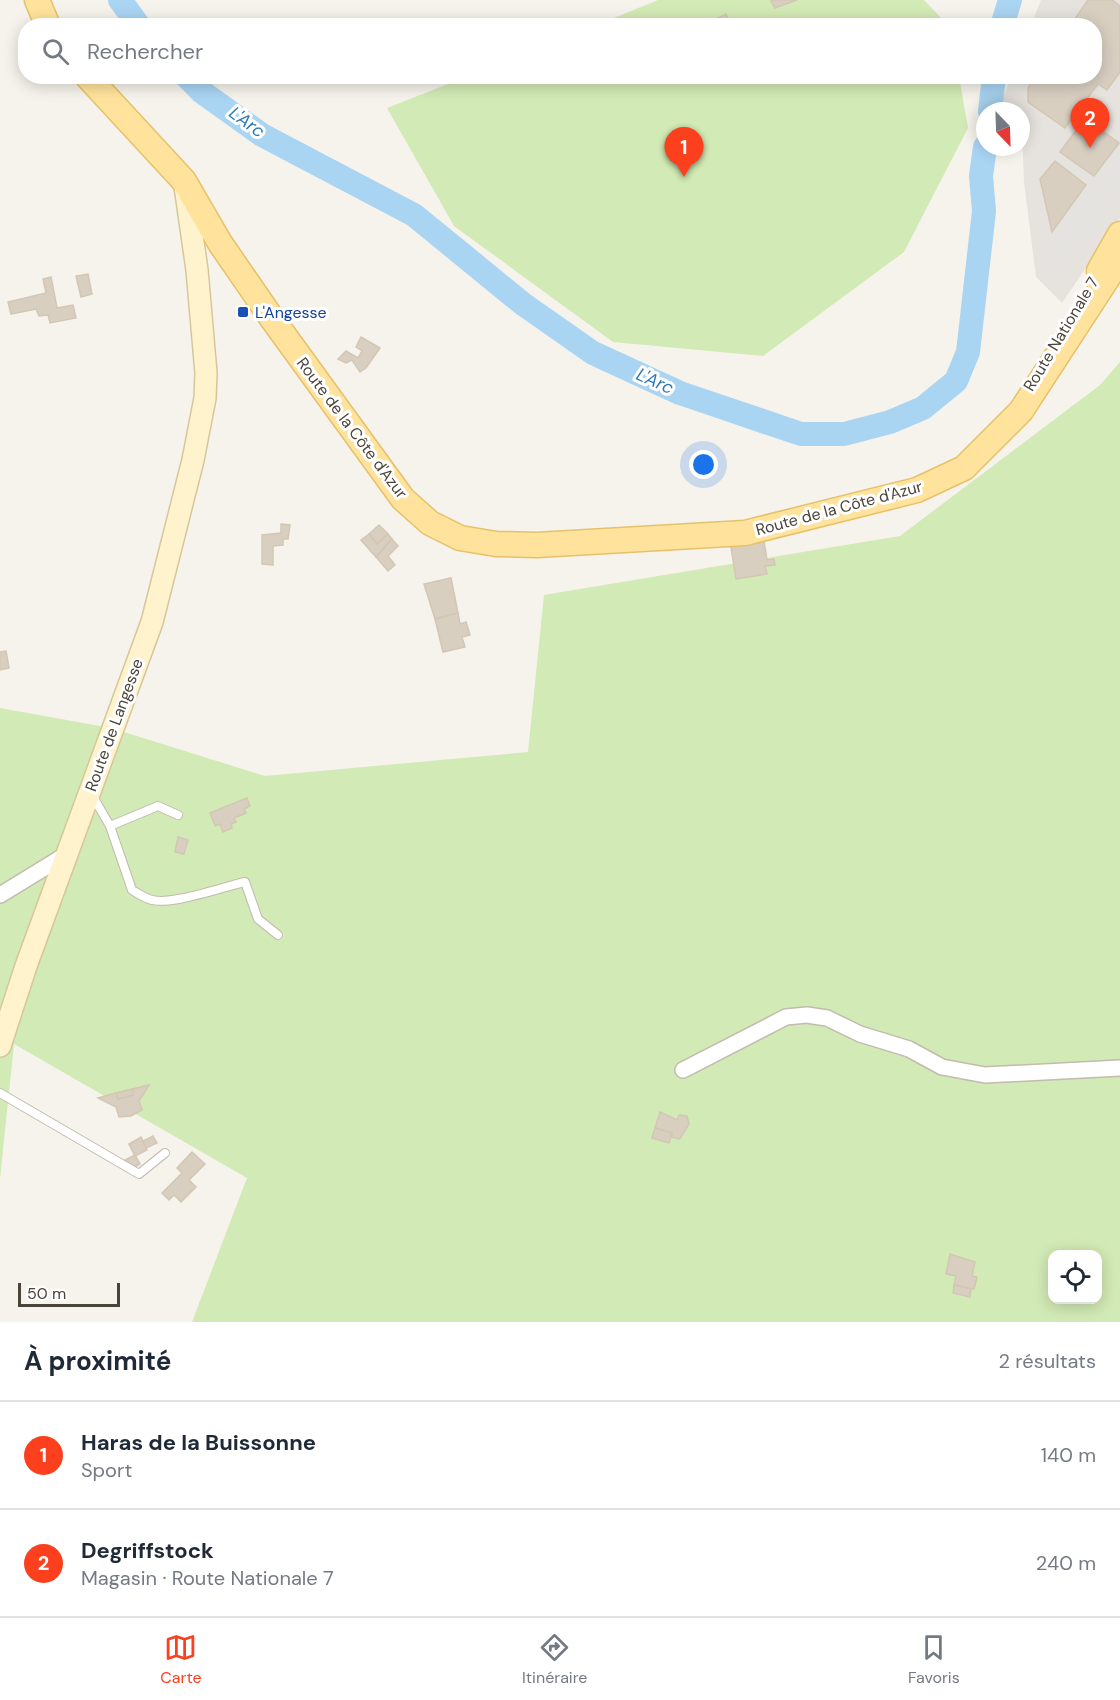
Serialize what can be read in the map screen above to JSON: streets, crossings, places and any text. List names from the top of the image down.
{
  "streets": {
    "main road": ["Route Nationale 7", "Route de la Côte d'Azur"],
    "street": ["Route de Langesse"]
  },
  "crossings": [
    ["Route Nationale 7", "Route de la Côte d'Azur"],
    ["Route de la Côte d'Azur", "Route de Langesse"]
  ],
  "water": ["L'Arc"],
  "places": {
    "transit": ["L'Angesse"]
  },
  "scale_bar": "50 m",
  "north": "bottom right",
  "page": {
    "search": "Rechercher",
    "pins": ["2", "1"],
    "scale": "50 m",
    "heading": ["À proximité", "2 résultats"],
    "list": [
      {
        "mark": "1",
        "name": "Haras de la Buissonne",
        "note": "Sport",
        "value": "140 m"
      },
      {
        "mark": "2",
        "name": "Degriffstock",
        "note": "Magasin · Route Nationale 7",
        "value": "240 m"
      }
    ],
    "nav": ["Carte", "Itinéraire", "Favoris"]
  }
}
